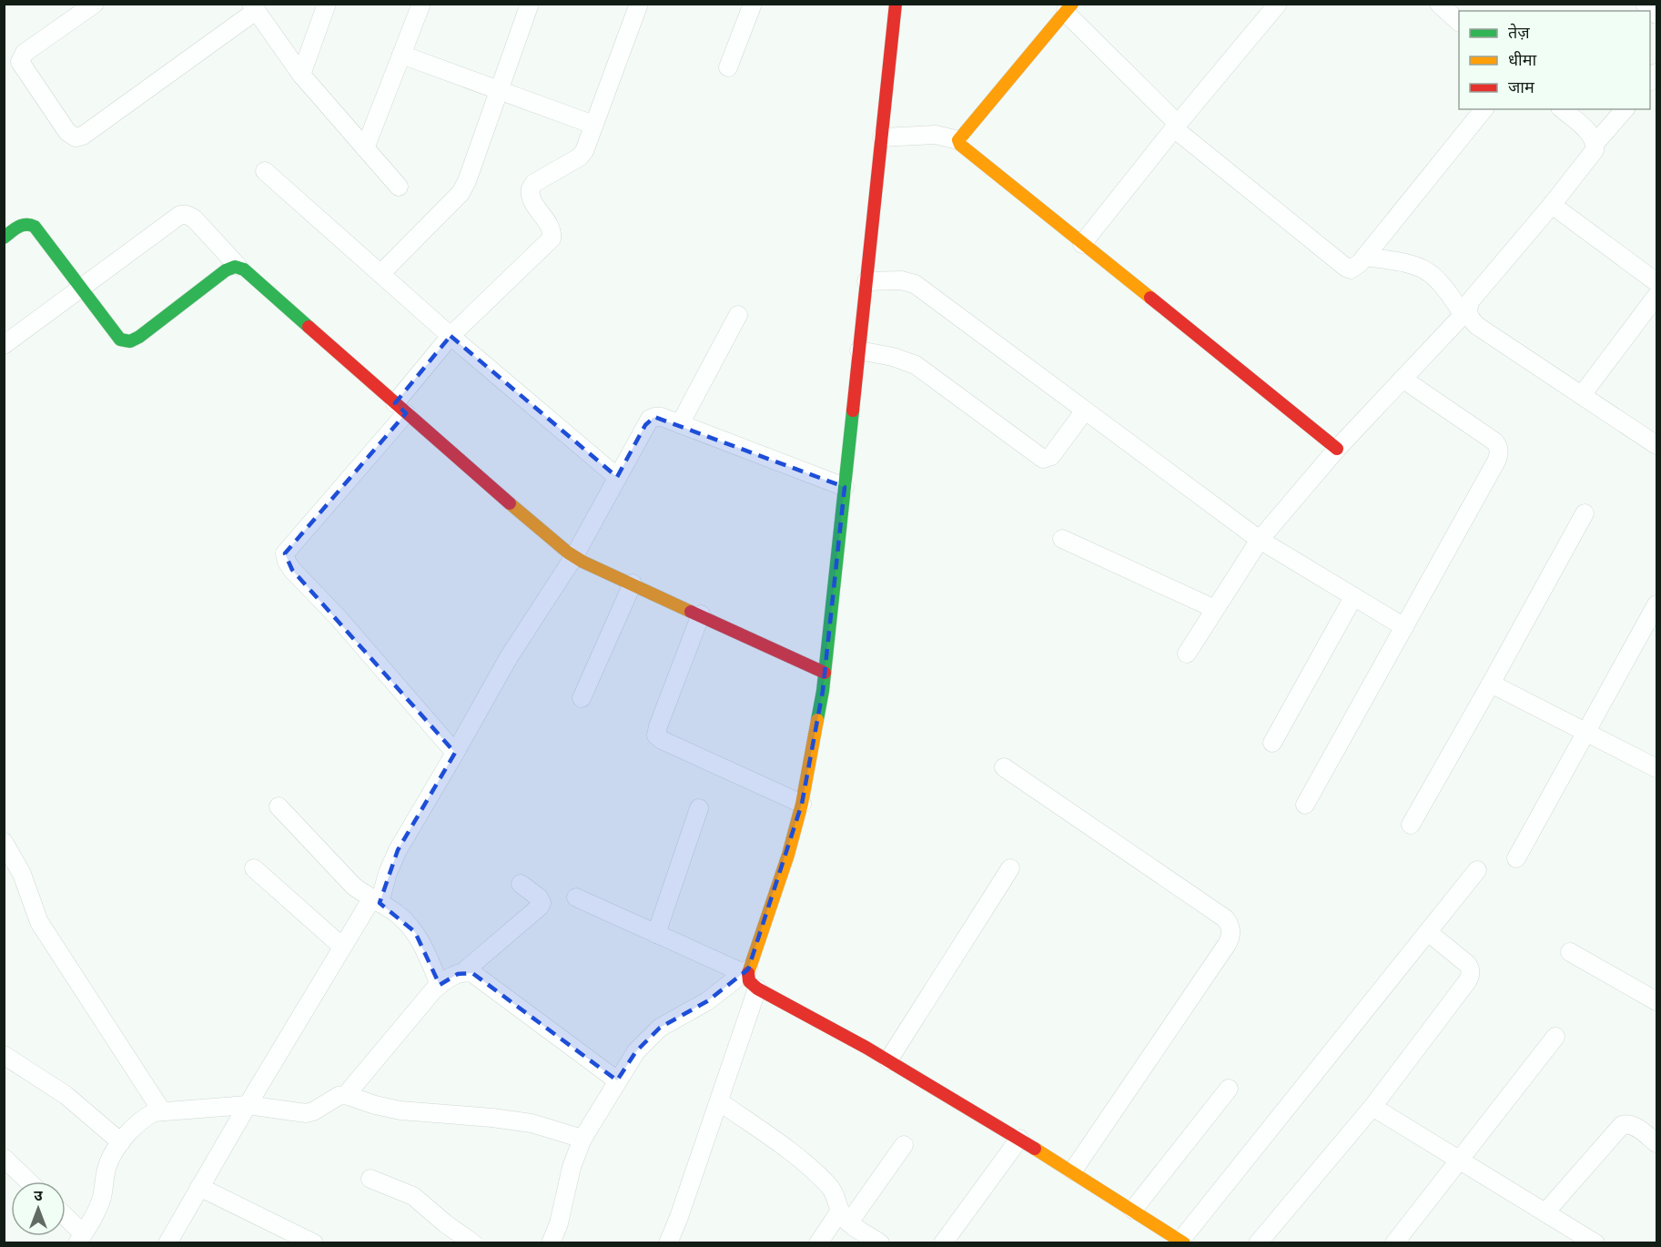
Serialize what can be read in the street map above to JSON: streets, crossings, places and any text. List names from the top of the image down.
{
  "legend": ["तेज़", "धीमा", "जाम"],
  "north": "top"
}
